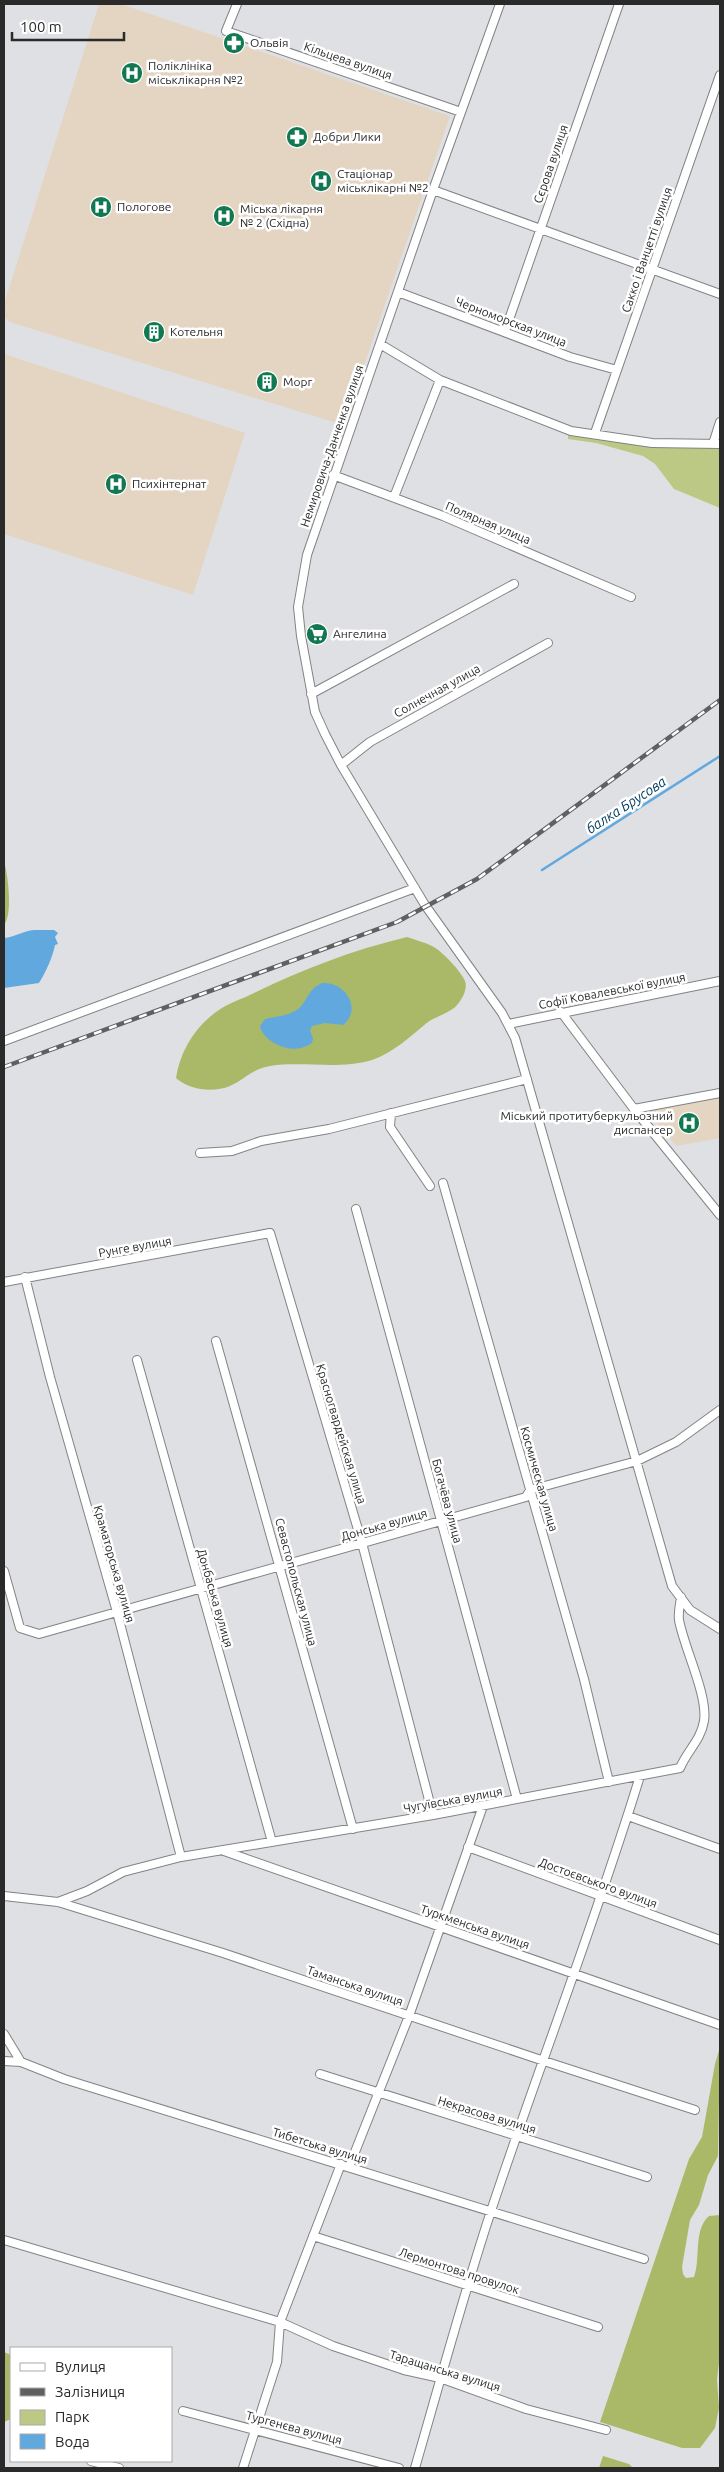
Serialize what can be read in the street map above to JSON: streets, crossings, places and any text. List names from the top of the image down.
{
  "streets": {
    "street": [
      "Кільцева вулиця",
      "Сєрова вулиця",
      "Сакко і Ванцетті вулиця",
      "Черноморская улица",
      "Немировича-Данченка вулиця",
      "Полярная улица",
      "Солнечная улица",
      "Софії Ковалевської вулиця",
      "Рунге вулиця",
      "Красногвардейская улица",
      "Космическая улица",
      "Богачёва улица",
      "Донська вулиця",
      "Краматорська вулиця",
      "Севастопольская улица",
      "Донбаська вулиця",
      "Чугуївська вулиця",
      "Достоєвського вулиця",
      "Туркменська вулиця",
      "Таманська вулиця",
      "Некрасова вулиця",
      "Тибетська вулиця",
      "Лермонтова провулок",
      "Таращанська вулиця",
      "Тургенєва вулиця"
    ]
  },
  "crossings": [
    ["Кільцева вулиця", "Немировича-Данченка вулиця"],
    ["Сєрова вулиця", "Черноморская улица"],
    ["Сакко і Ванцетті вулиця", "Черноморская улица"],
    ["Черноморская улица", "Немировича-Данченка вулиця"],
    ["Немировича-Данченка вулиця", "Полярная улица"],
    ["Немировича-Данченка вулиця", "Солнечная улица"],
    ["Немировича-Данченка вулиця", "Софії Ковалевської вулиця"],
    ["Немировича-Данченка вулиця", "Донська вулиця"],
    ["Немировича-Данченка вулиця", "Чугуївська вулиця"],
    ["Рунге вулиця", "Красногвардейская улица"],
    ["Рунге вулиця", "Краматорська вулиця"],
    ["Красногвардейская улица", "Донська вулиця"],
    ["Красногвардейская улица", "Чугуївська вулиця"],
    ["Космическая улица", "Донська вулиця"],
    ["Космическая улица", "Чугуївська вулиця"],
    ["Богачёва улица", "Донська вулиця"],
    ["Богачёва улица", "Чугуївська вулиця"],
    ["Донська вулиця", "Краматорська вулиця"],
    ["Донська вулиця", "Севастопольская улица"],
    ["Донська вулиця", "Донбаська вулиця"],
    ["Краматорська вулиця", "Чугуївська вулиця"],
    ["Севастопольская улица", "Чугуївська вулиця"],
    ["Донбаська вулиця", "Чугуївська вулиця"],
    ["Чугуївська вулиця", "Туркменська вулиця"],
    ["Чугуївська вулиця", "Таманська вулиця"]
  ],
  "water": ["балка Брусова"],
  "places": {
    "pharmacy": ["Ольвія", "Добри Лики"],
    "hospital": [
      "Поліклініка міськлікарня №2",
      "Стаціонар міськлікарні №2",
      "Пологове",
      "Міська лікарня № 2 (Східна)",
      "Психінтернат",
      "Міський протитуберкульозний диспансер"
    ],
    "building": ["Котельня", "Морг"],
    "supermarket": ["Ангелина"]
  },
  "legend": [
    "Вулиця",
    "Залізниця",
    "Парк",
    "Вода"
  ],
  "scale_bar": "100 m"
}
